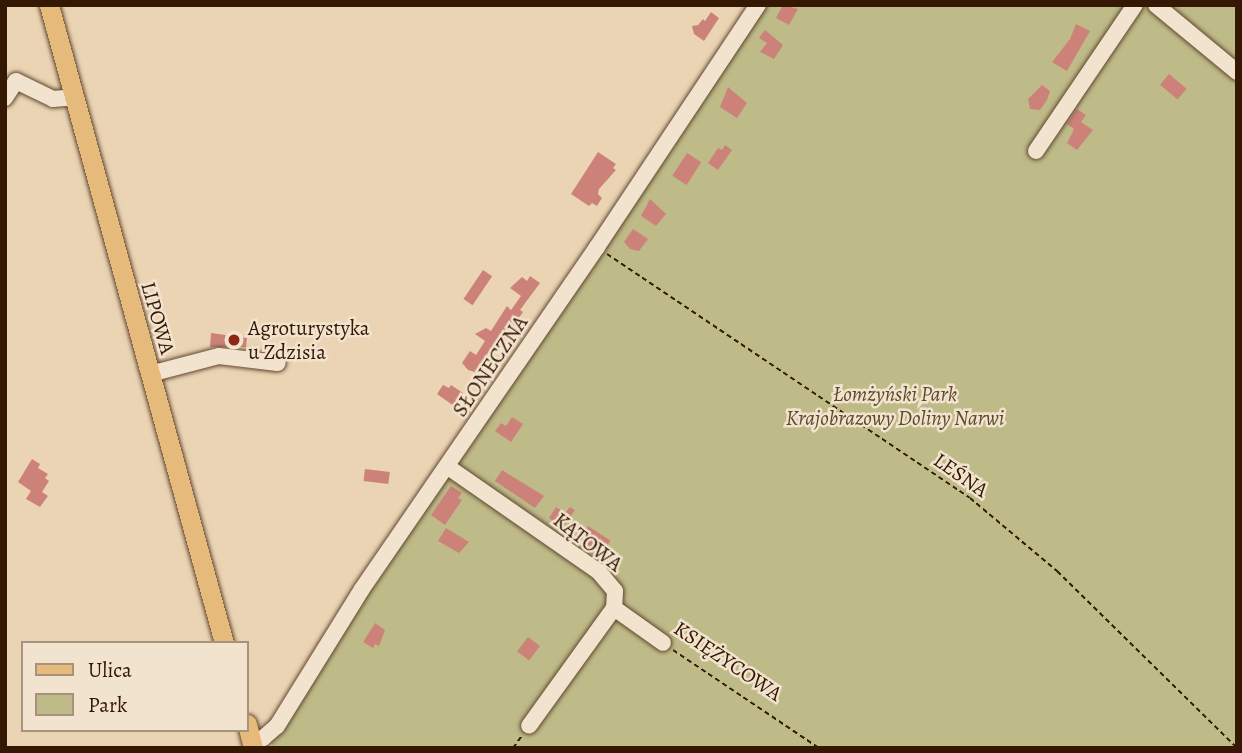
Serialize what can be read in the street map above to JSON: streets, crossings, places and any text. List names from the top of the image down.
{
  "streets": {
    "main road": ["LIPOWA"],
    "street": ["SŁONECZNA", "KĄTOWA", "KSIĘŻYCOWA"],
    "path": ["LEŚNA"]
  },
  "crossings": [
    ["SŁONECZNA", "LEŚNA"],
    ["SŁONECZNA", "KĄTOWA"],
    ["KĄTOWA", "KSIĘŻYCOWA"]
  ],
  "parks": ["Łomżyński Park Krajobrazowy Doliny Narwi"],
  "places": ["Agroturystyka u Zdzisia"],
  "legend": ["Ulica", "Park"]
}
